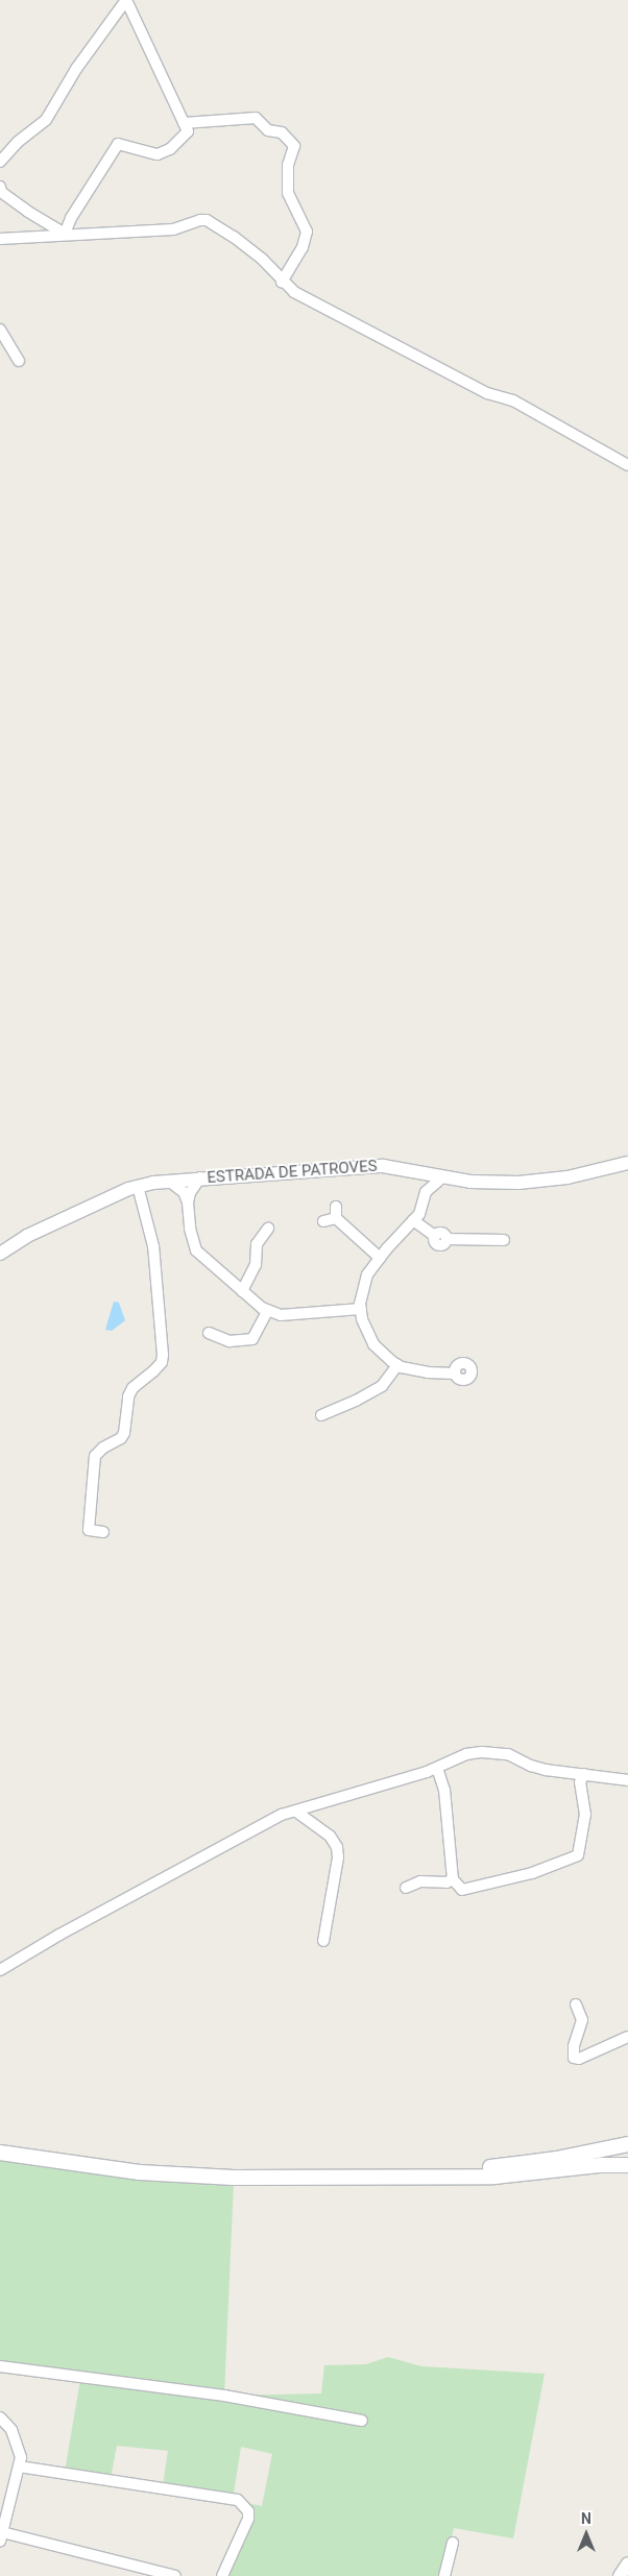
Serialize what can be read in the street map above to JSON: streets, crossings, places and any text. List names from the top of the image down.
{
  "streets": {
    "street": ["ESTRADA DE PATROVES"]
  },
  "north": "top"
}
